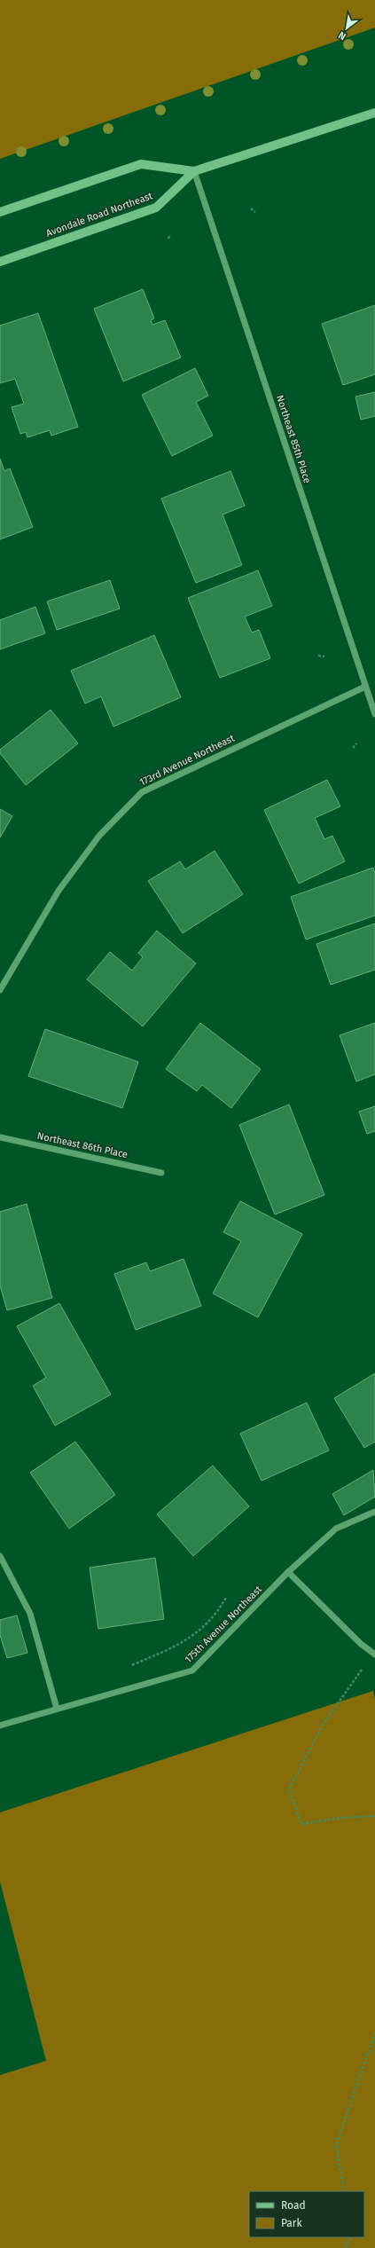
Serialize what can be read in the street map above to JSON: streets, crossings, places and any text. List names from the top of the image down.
{
  "streets": {
    "main road": ["Avondale Road Northeast"],
    "street": [
      "Northeast 85th Place",
      "173rd Avenue Northeast",
      "Northeast 86th Place",
      "175th Avenue Northeast"
    ]
  },
  "crossings": [
    ["Avondale Road Northeast", "Northeast 85th Place"],
    ["Northeast 85th Place", "173rd Avenue Northeast"]
  ],
  "legend": ["Road", "Park"],
  "north": "bottom left"
}
